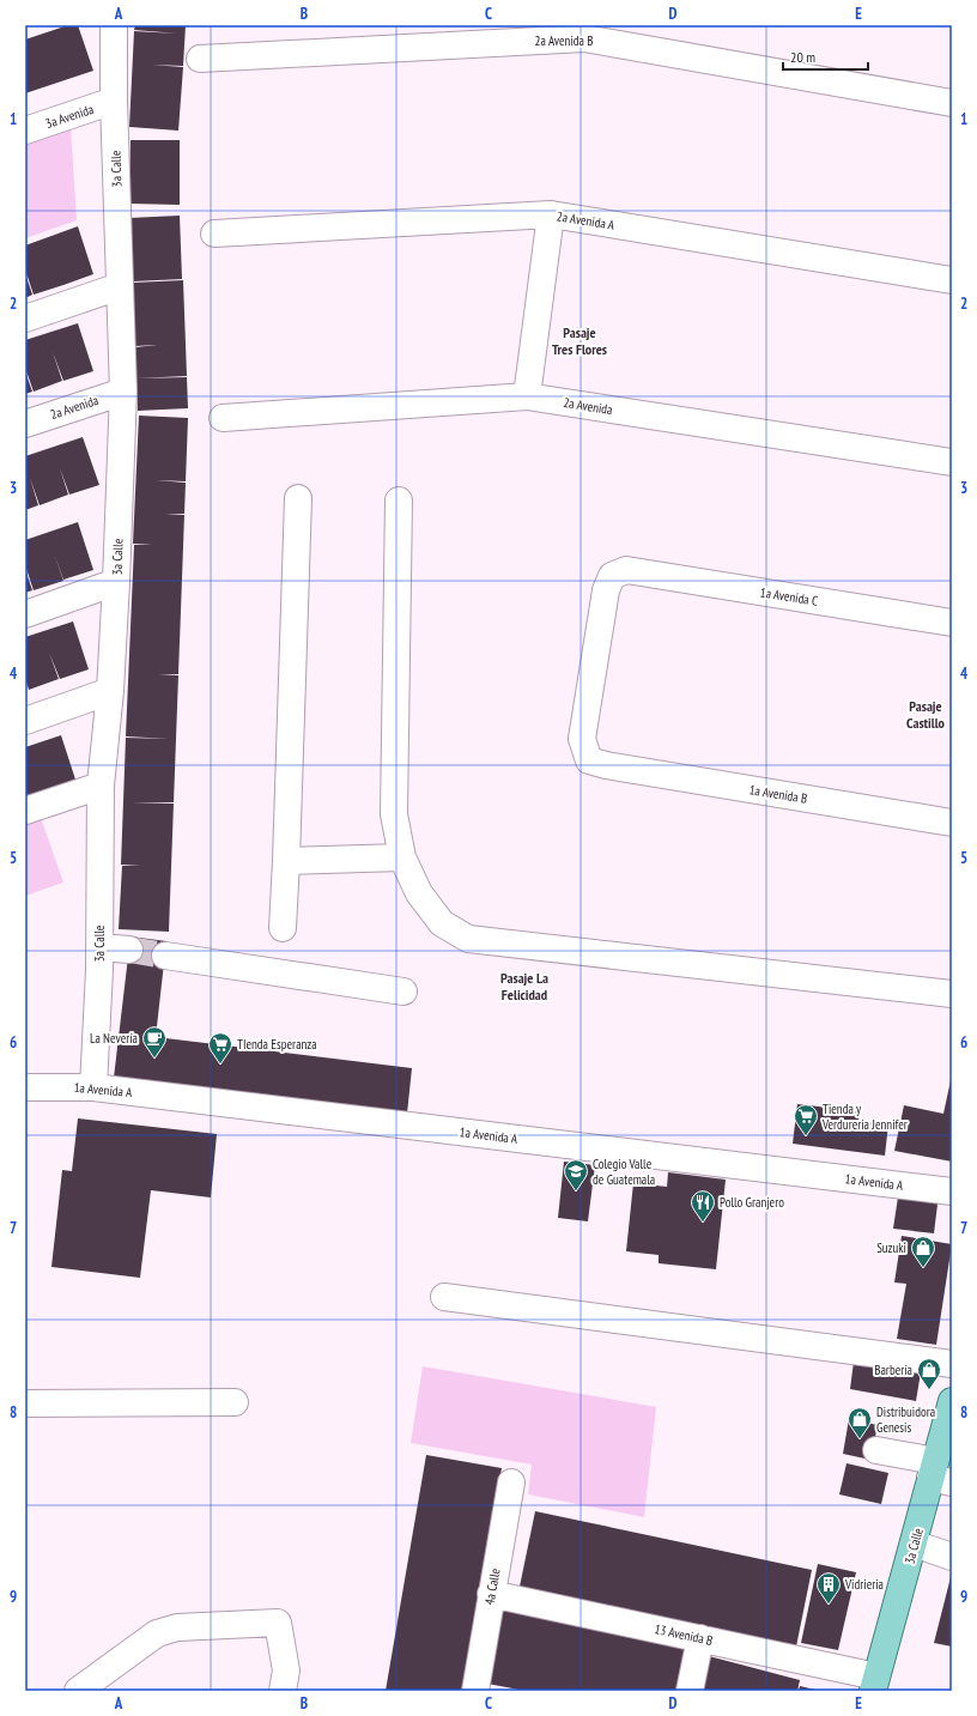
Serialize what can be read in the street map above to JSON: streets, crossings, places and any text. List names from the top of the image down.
{
  "streets": {
    "main road": ["3a Calle"],
    "street": [
      "2a Avenida B",
      "3a Avenida",
      "2a Avenida A",
      "2a Avenida",
      "1a Avenida C",
      "1a Avenida B",
      "1a Avenida A",
      "4a Calle",
      "13 Avenida B"
    ]
  },
  "crossings": [
    ["3a Avenida", "3a Calle"],
    ["3a Calle", "2a Avenida"],
    ["3a Calle", "1a Avenida A"],
    ["3a Calle", "13 Avenida B"],
    ["1a Avenida C", "1a Avenida B"],
    ["4a Calle", "13 Avenida B"]
  ],
  "districts": ["Pasaje Tres Flores", "Pasaje Castillo", "Pasaje La Felicidad"],
  "places": {
    "cafe": ["La Nevería"],
    "supermarket": ["TIenda Esperanza", "Tienda y Verdureria Jennifer"],
    "school or university": ["Colegio Valle de Guatemala"],
    "restaurant": ["Pollo Granjero"],
    "shop": ["Suzuki", "Barbería", "Distribuidora Genesis"],
    "building": ["Vidrieria"]
  },
  "scale_bar": "20 m",
  "grid": {
    "columns": [
      "A",
      "B",
      "C",
      "D",
      "E"
    ],
    "rows": [
      "1",
      "2",
      "3",
      "4",
      "5",
      "6",
      "7",
      "8",
      "9"
    ]
  }
}
